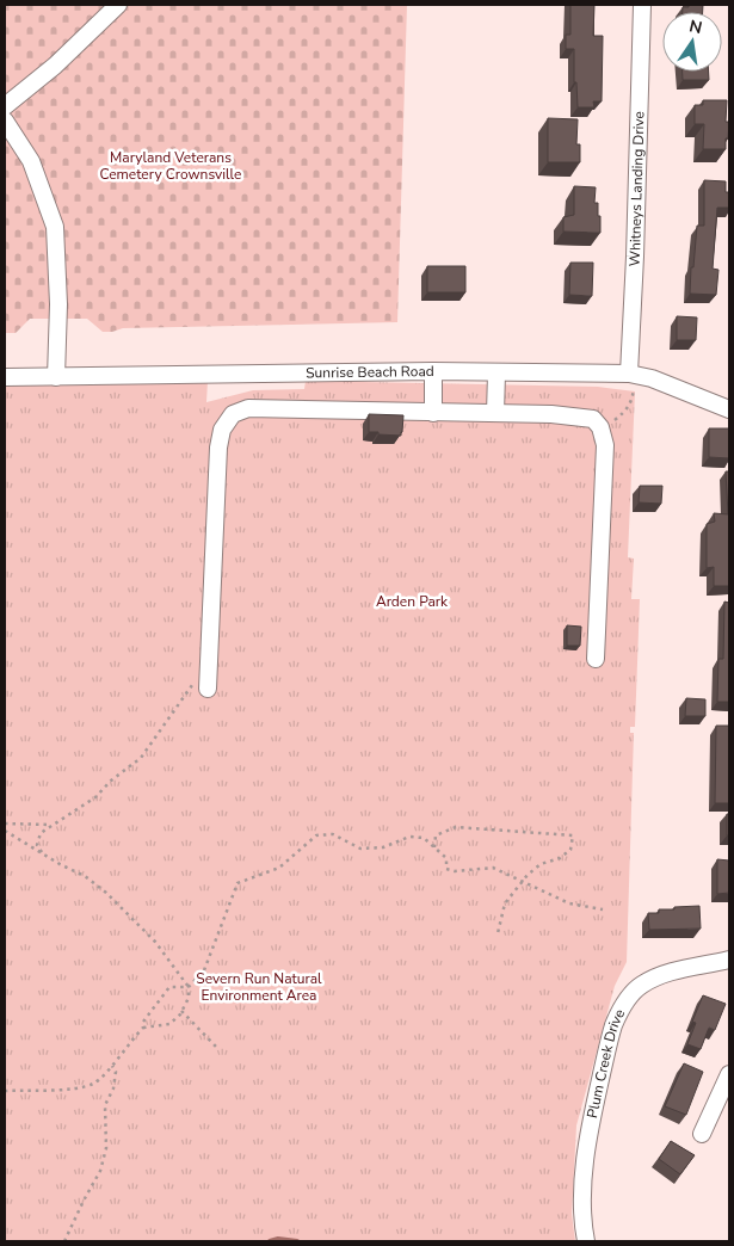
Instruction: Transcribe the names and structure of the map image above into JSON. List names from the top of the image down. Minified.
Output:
{"streets":{"street":["Whitneys Landing Drive","Sunrise Beach Road","Plum Creek Drive"]},"crossings":[["Whitneys Landing Drive","Sunrise Beach Road"]],"parks":["Maryland Veterans Cemetery Crownsville","Arden Park","Severn Run Natural Environment Area"],"north":"top"}
